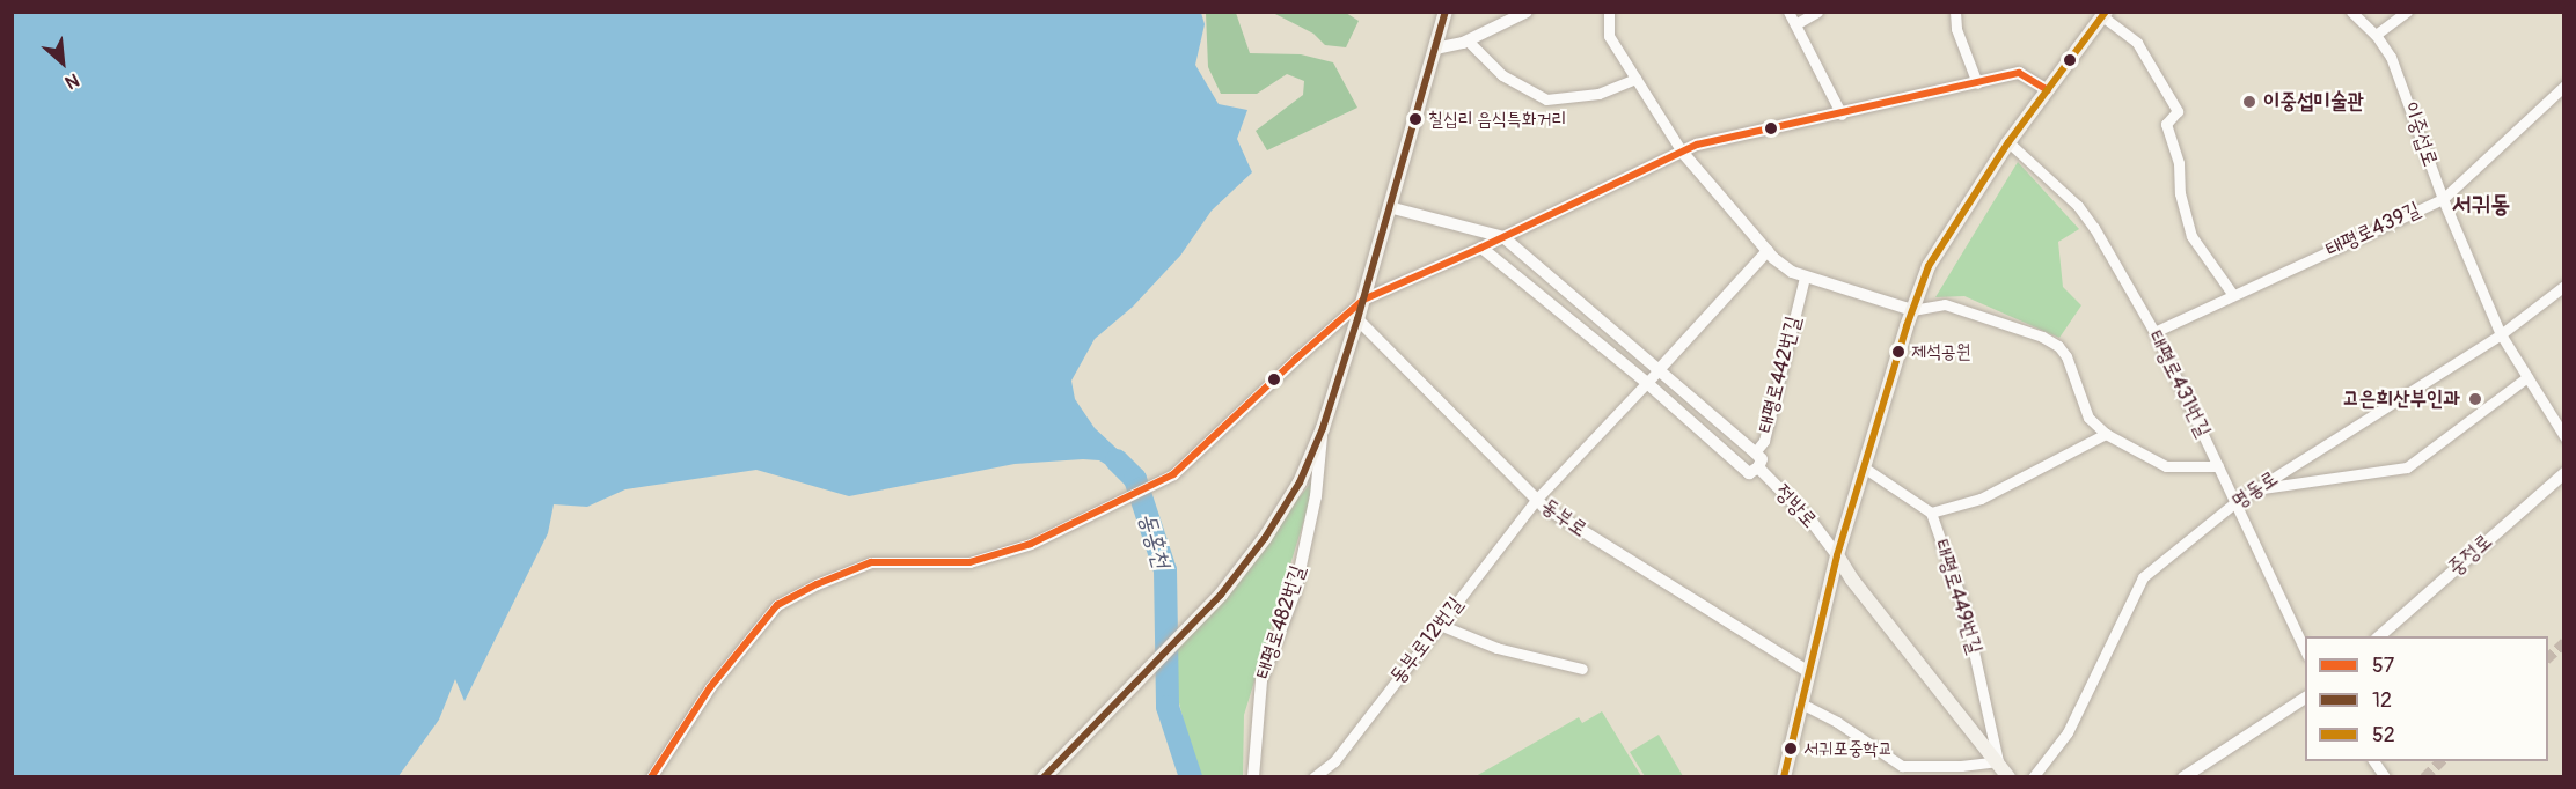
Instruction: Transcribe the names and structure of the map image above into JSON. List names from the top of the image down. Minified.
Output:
{"streets":{"main road":["정방로"],"street":["이중섭로","태평로439길","태평로442번길","태평로431번길","명동로","동부로","중정로","태평로449번길","태평로482번길","동부로12번길"]},"crossings":[["이중섭로","태평로439길"],["이중섭로","명동로"],["태평로439길","태평로431번길"],["태평로442번길","정방로"],["태평로431번길","명동로"],["정방로","태평로449번길"],["동부로","동부로12번길"]],"districts":["서귀동"],"water":["동홍천"],"places":["이중섭미술관","칠십리 음식특화거리","제석공원","고은희산부인과","서귀포중학교"],"lines":["transit line 12","transit line 52","transit line 57"],"legend":["57","12","52"],"north":"bottom right"}
